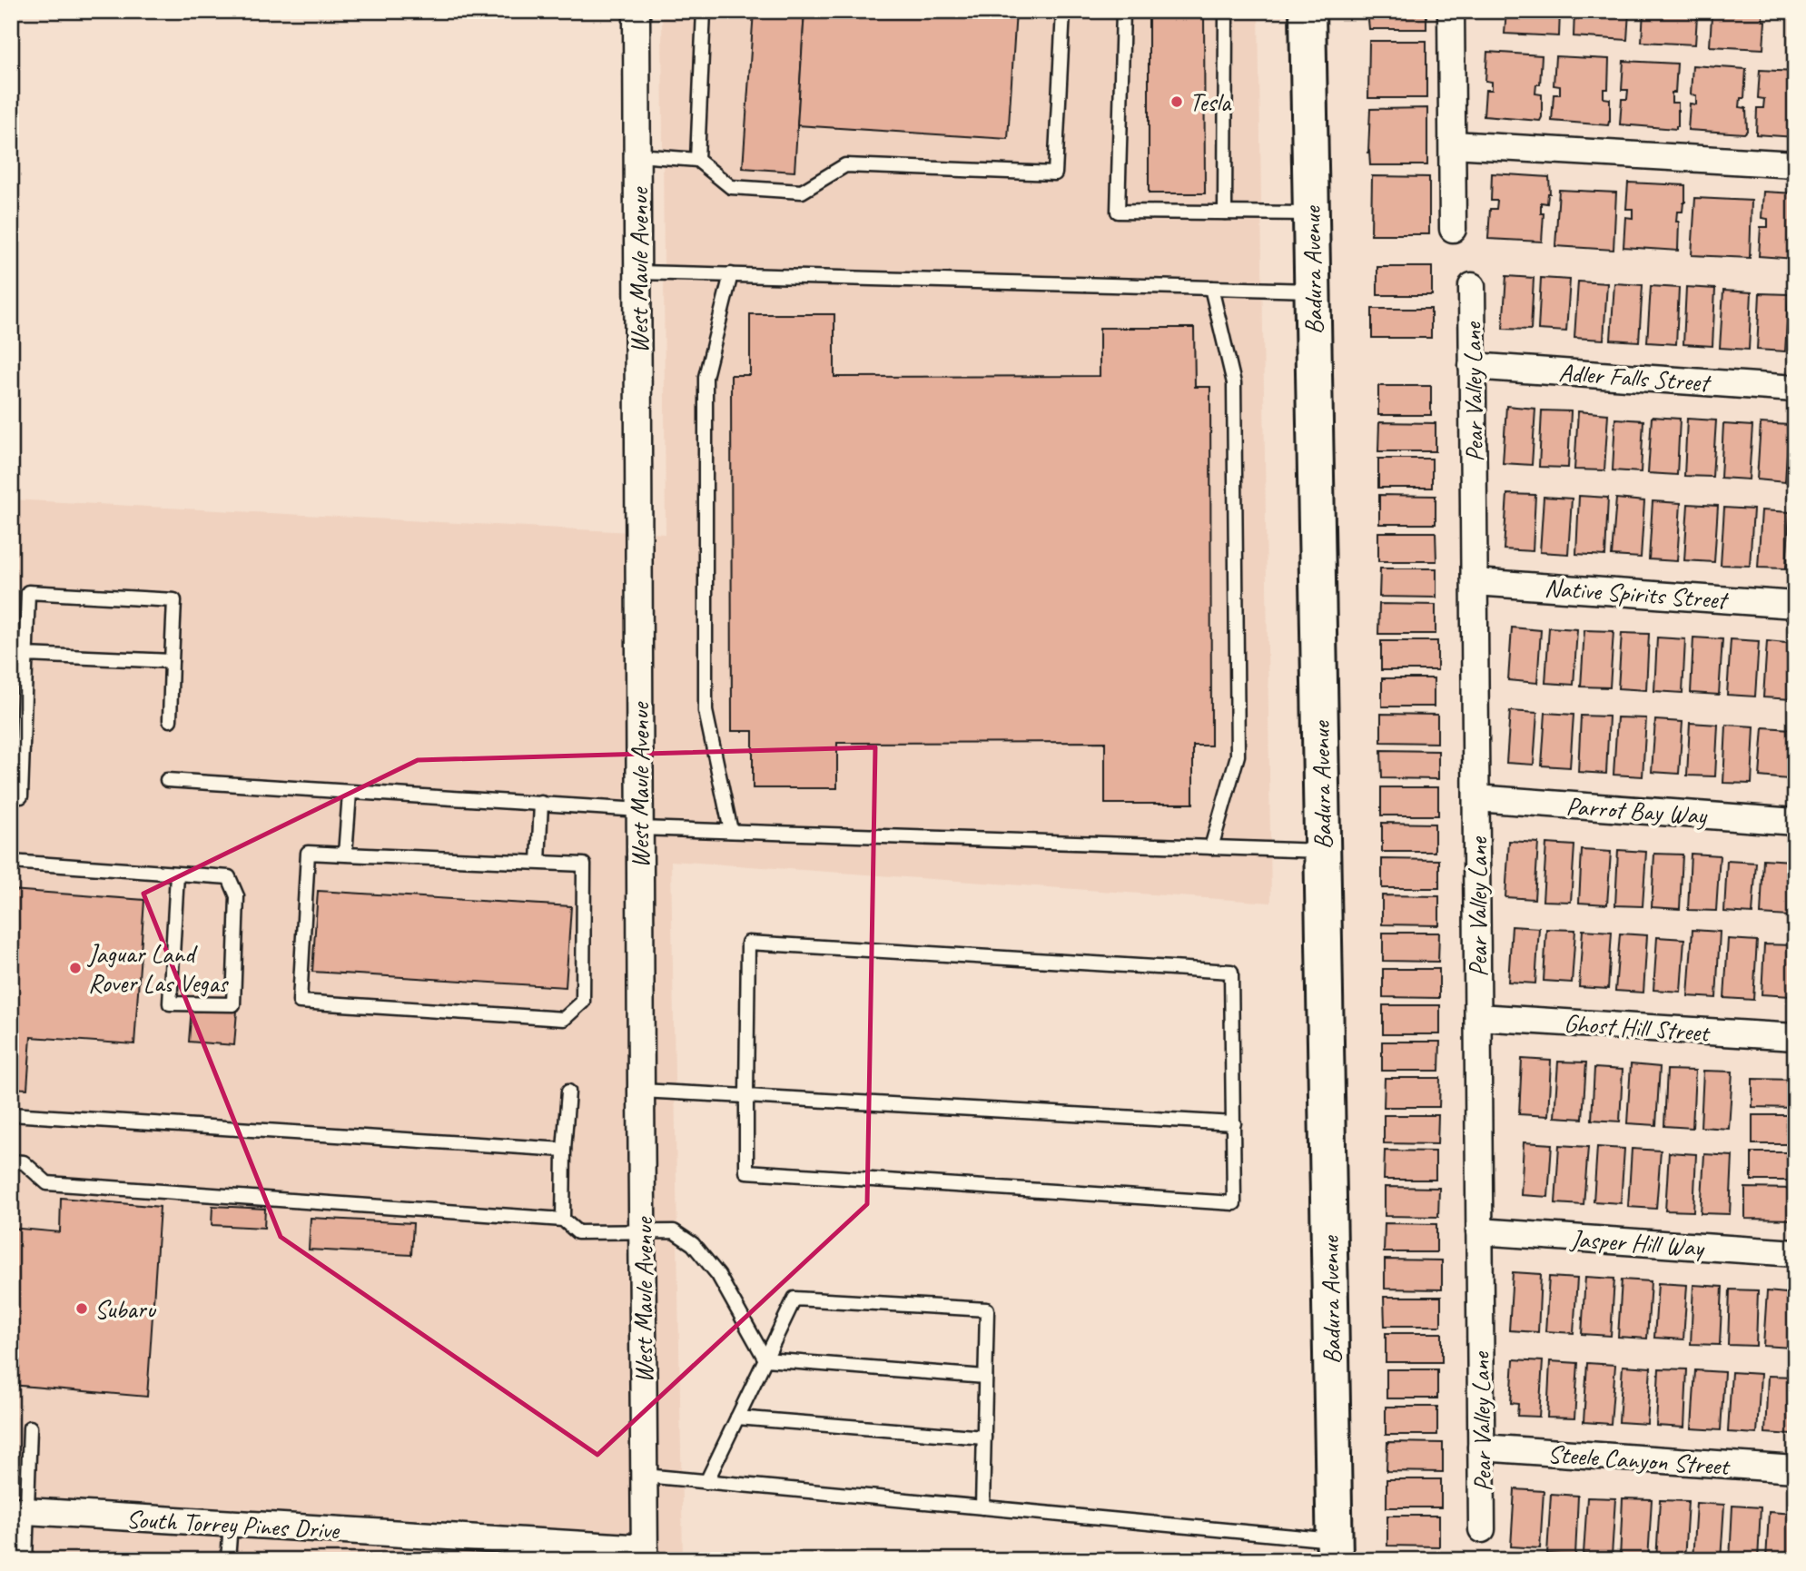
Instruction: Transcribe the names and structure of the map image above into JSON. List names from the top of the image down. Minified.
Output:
{"streets":{"main road":["Badura Avenue"],"street":["West Maule Avenue","Adler Falls Street","Pear Valley Lane","Native Spirits Street","Parrot Bay Way","Ghost Hill Street","Jasper Hill Way","Steele Canyon Street","South Torrey Pines Drive"]},"crossings":[["West Maule Avenue","South Torrey Pines Drive"],["Adler Falls Street","Pear Valley Lane"],["Pear Valley Lane","Native Spirits Street"],["Pear Valley Lane","Parrot Bay Way"],["Pear Valley Lane","Ghost Hill Street"],["Pear Valley Lane","Jasper Hill Way"],["Pear Valley Lane","Steele Canyon Street"]],"places":["Tesla","Jaguar Land Rover Las Vegas","Subaru"]}
